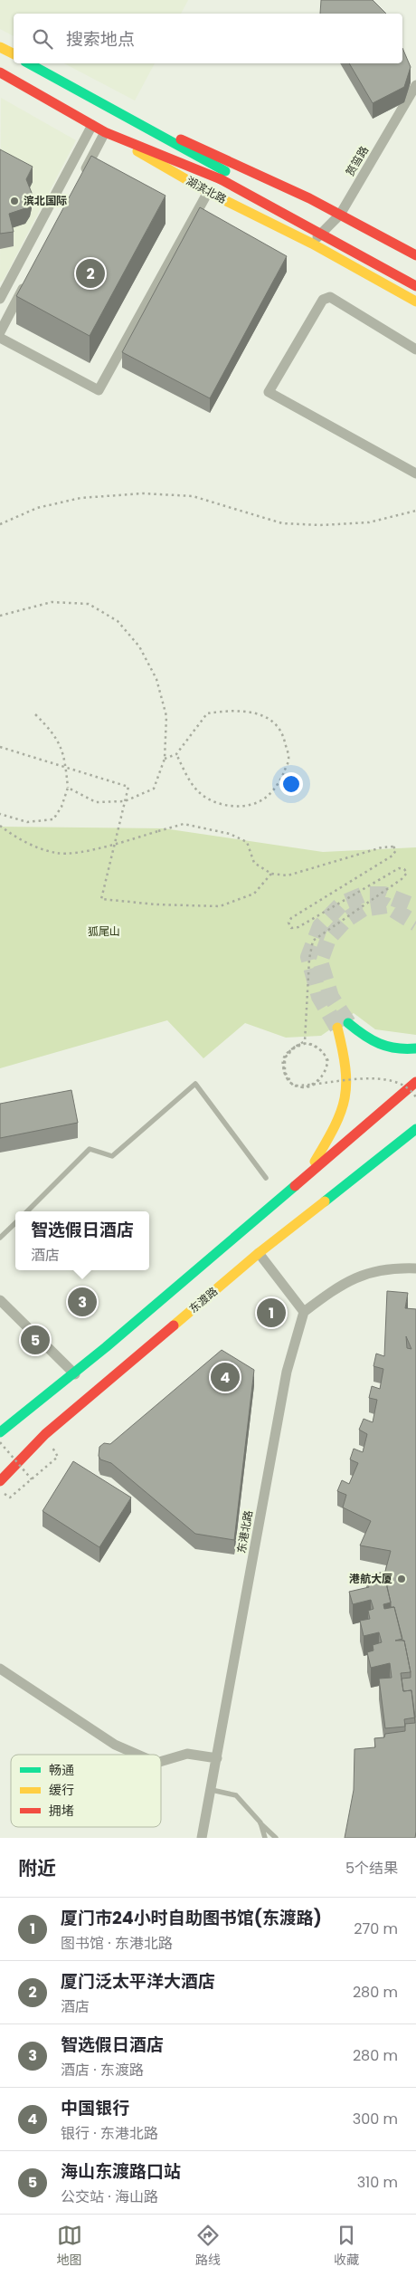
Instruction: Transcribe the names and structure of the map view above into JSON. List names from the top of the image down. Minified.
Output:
{"streets":{"main road":["湖滨北路","东渡路"],"street":["筼筜路","东港北路"]},"crossings":[["筼筜路","湖滨北路"]],"parks":["狐尾山"],"places":["滨北国际","港航大厦"],"legend":["畅通","缓行","拥堵"],"page":{"search":"搜索地点","pins":["2","3","1","5","4"],"popup":["智选假日酒店","酒店"],"heading":["附近","5个结果"],"list":[{"mark":"1","name":"厦门市24小时自助图书馆(东渡路)","note":"图书馆 · 东港北路","value":"270 m"},{"mark":"2","name":"厦门泛太平洋大酒店","note":"酒店","value":"280 m"},{"mark":"3","name":"智选假日酒店","note":"酒店 · 东渡路","value":"280 m"},{"mark":"4","name":"中国银行","note":"银行 · 东港北路","value":"300 m"},{"mark":"5","name":"海山东渡路口站","note":"公交站 · 海山路","value":"310 m"}],"nav":["地图","路线","收藏"]}}
